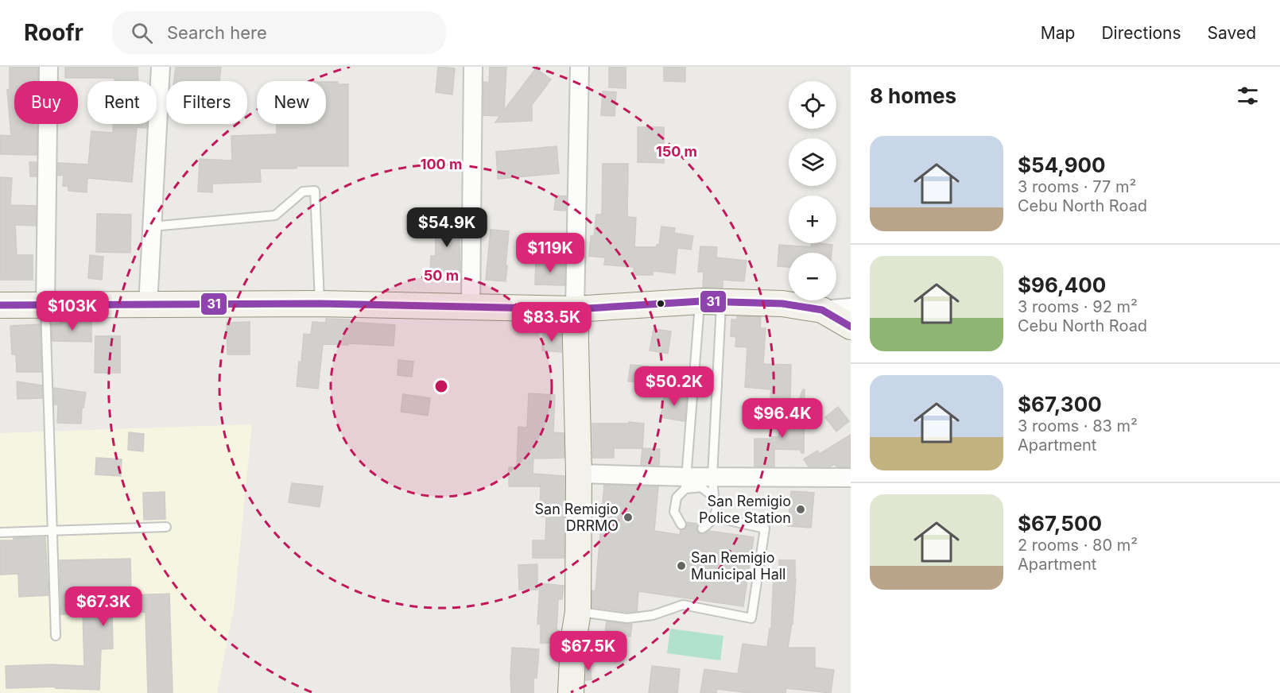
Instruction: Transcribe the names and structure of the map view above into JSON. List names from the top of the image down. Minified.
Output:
{"places":["San Remigio Police Station","San Remigio DRRMO","San Remigio Municipal Hall"],"lines":["transit line 31"],"page":{"header":"Roofr","search":"Search here","nav":["Map","Directions","Saved"],"heading":"8 homes","map_buttons":["+","−"],"chip":["Buy","Rent","Filters","New"],"list":[{"name":"$54,900","note":"3 rooms · 77 m² · Cebu North Road"},{"name":"$96,400","note":"3 rooms · 92 m² · Cebu North Road"},{"name":"$67,300","note":"3 rooms · 83 m² · Apartment"},{"name":"$67,500","note":"2 rooms · 80 m² · Apartment"}],"price":["$54.9K","$119K","$103K","$83.5K","$50.2K","$96.4K","$67.3K","$67.5K"]},"rings":["150 m","100 m","50 m"]}
